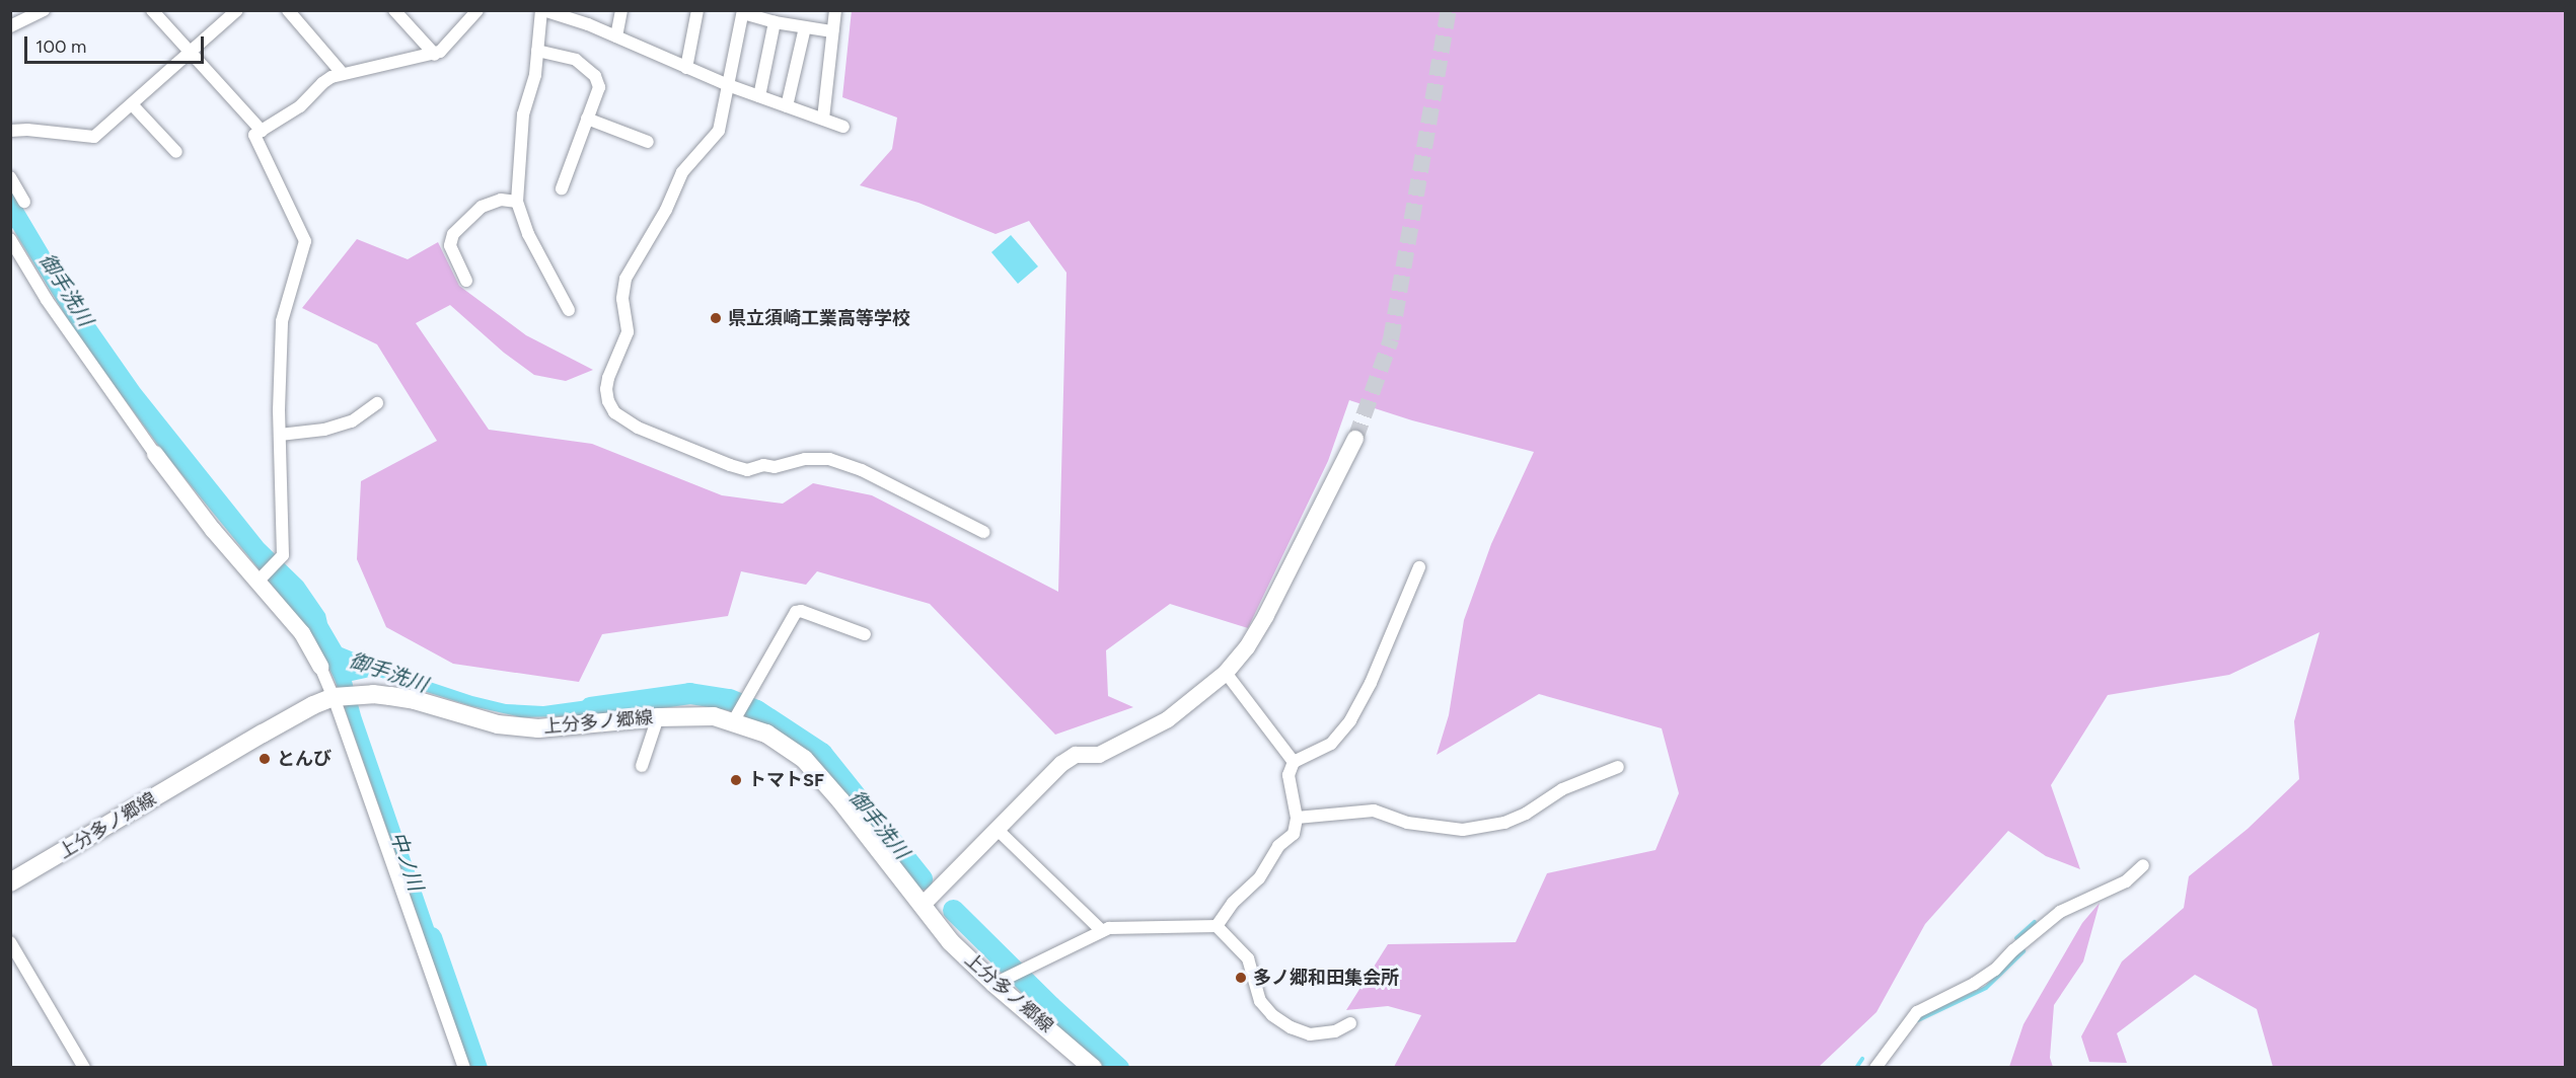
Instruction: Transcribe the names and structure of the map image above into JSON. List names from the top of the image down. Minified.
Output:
{"streets":{"main road":["上分多ノ郷線"]},"water":["御手洗川","中ノ川"],"places":["県立須崎工業高等学校","とんび","トマトSF","多ノ郷和田集会所"],"scale_bar":"100 m"}
